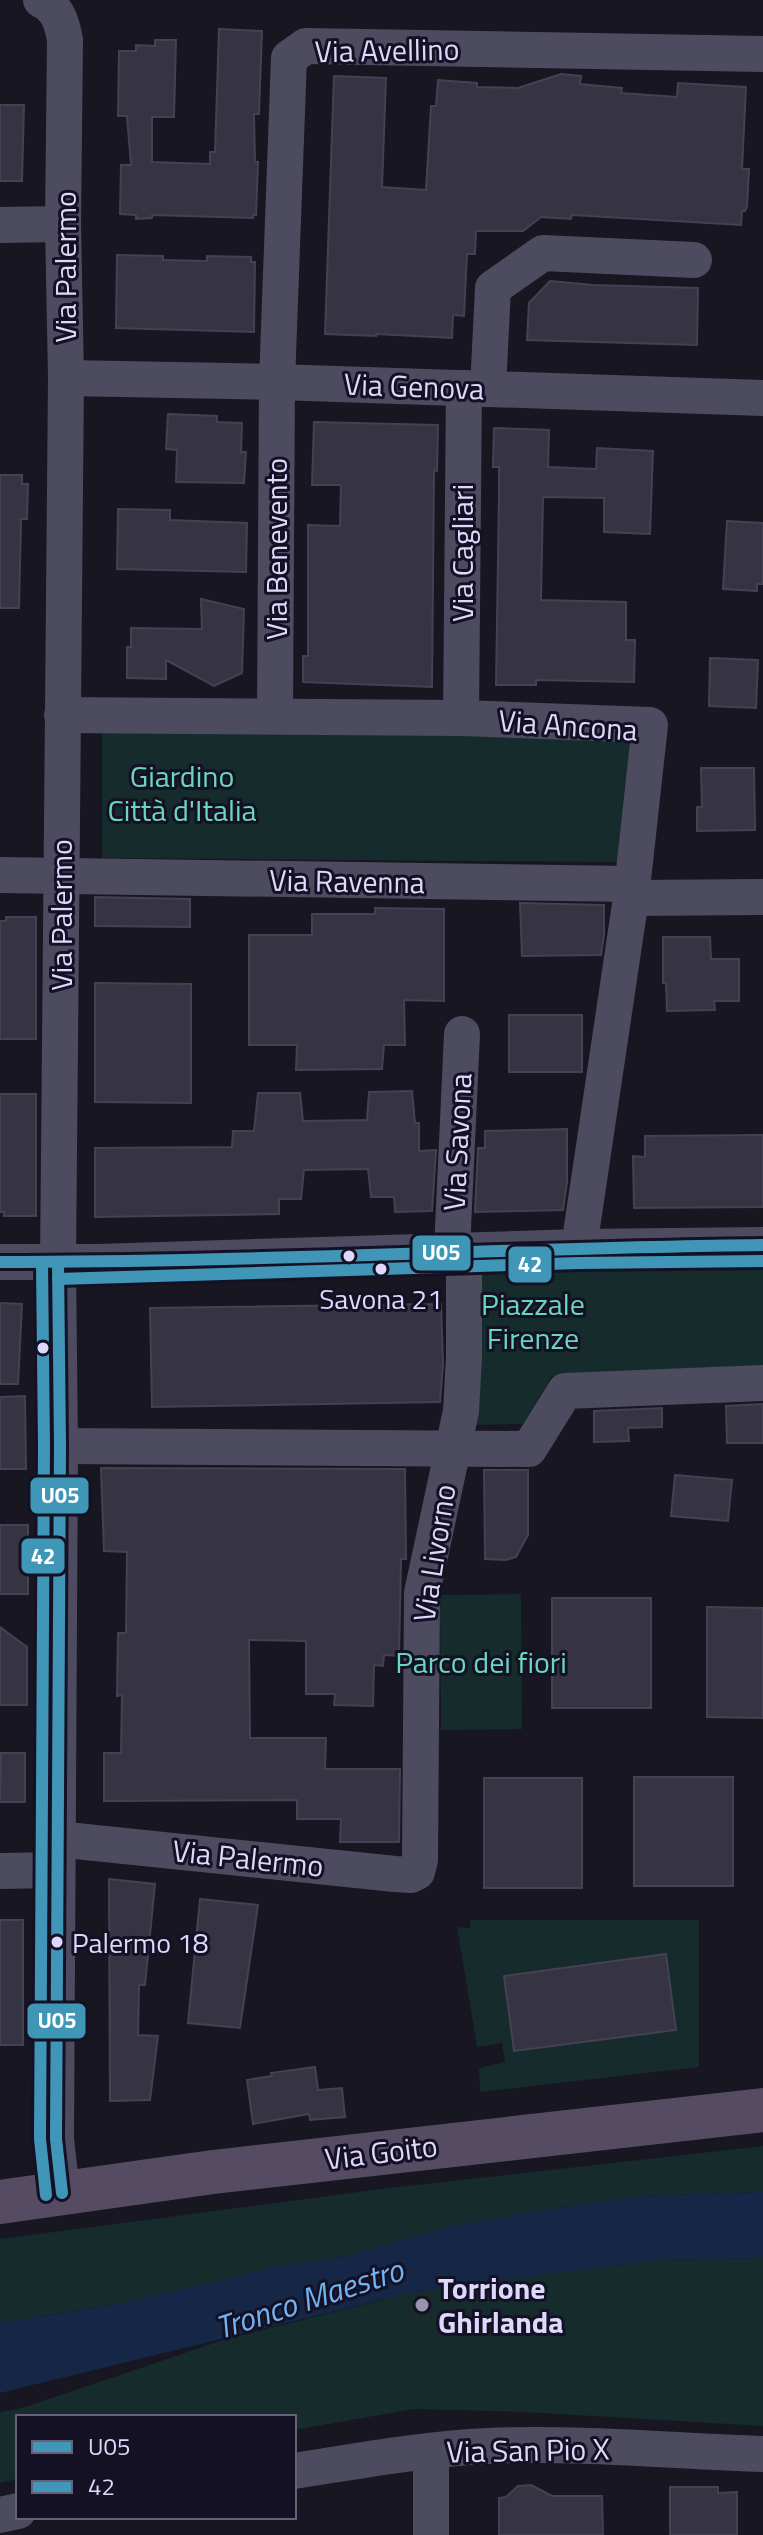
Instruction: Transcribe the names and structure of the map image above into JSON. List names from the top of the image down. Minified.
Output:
{"streets":{"main road":["Via Goito"],"street":["Via Avellino","Via Palermo","Via Genova","Via Benevento","Via Cagliari","Via Ancona","Via Ravenna","Via Savona","Via Livorno","Via San Pio X"]},"crossings":[["Via Avellino","Via Genova"],["Via Avellino","Via Benevento"],["Via Palermo","Via Genova"],["Via Palermo","Via Ancona"],["Via Palermo","Via Ravenna"],["Via Palermo","Via Savona"],["Via Palermo","Via Livorno"],["Via Palermo","Via Goito"],["Via Genova","Via Benevento"],["Via Genova","Via Cagliari"],["Via Benevento","Via Ancona"],["Via Cagliari","Via Ancona"],["Via Ancona","Via Ravenna"],["Via Ancona","Via Savona"],["Via Savona","Via Livorno"]],"water":["Tronco Maestro"],"parks":["Giardino Città d'Italia","Piazzale Firenze","Parco dei fiori"],"places":["Savona 21","Palermo 18","Torrione Ghirlanda"],"lines":["transit line U05","transit line 42"],"legend":["U05","42"]}
